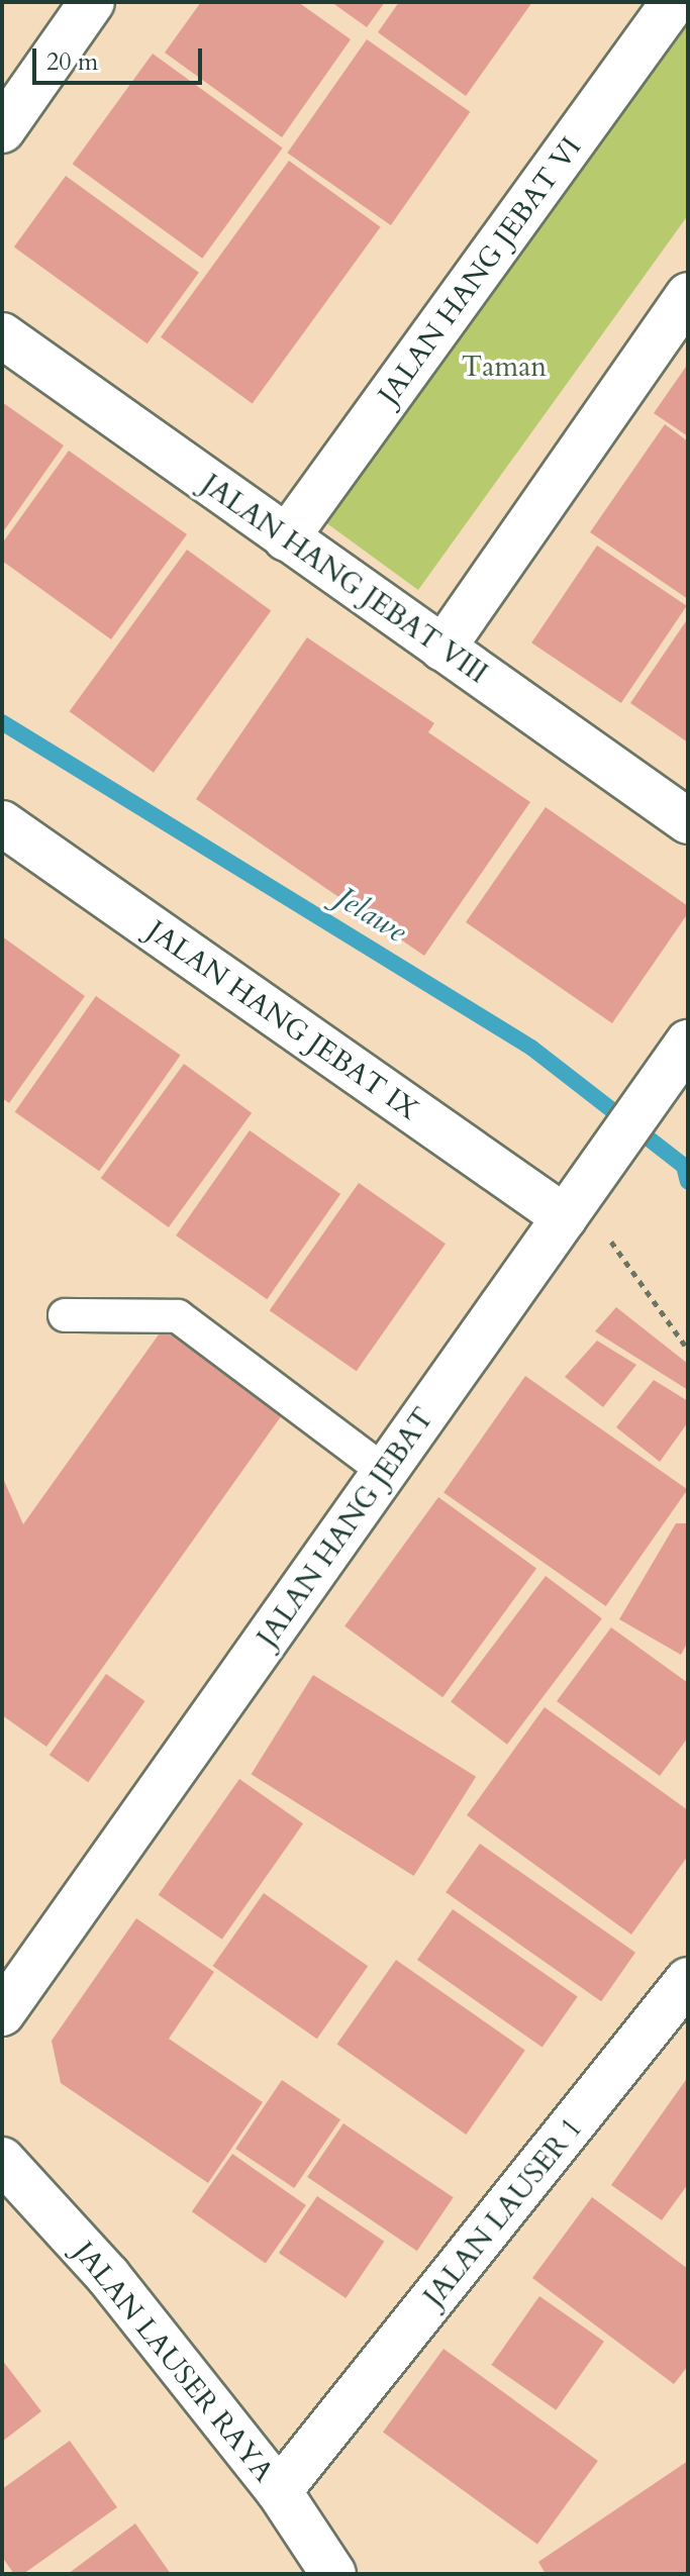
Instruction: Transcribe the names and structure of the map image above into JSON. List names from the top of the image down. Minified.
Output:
{"streets":{"street":["JALAN HANG JEBAT VI","JALAN HANG JEBAT VIII","JALAN HANG JEBAT IX","JALAN HANG JEBAT","JALAN LAUSER 1","JALAN LAUSER RAYA"]},"crossings":[["JALAN HANG JEBAT VI","JALAN HANG JEBAT VIII"],["JALAN HANG JEBAT IX","JALAN HANG JEBAT"],["JALAN LAUSER 1","JALAN LAUSER RAYA"]],"water":["Jelawe"],"parks":["Taman"],"scale_bar":"20 m"}
